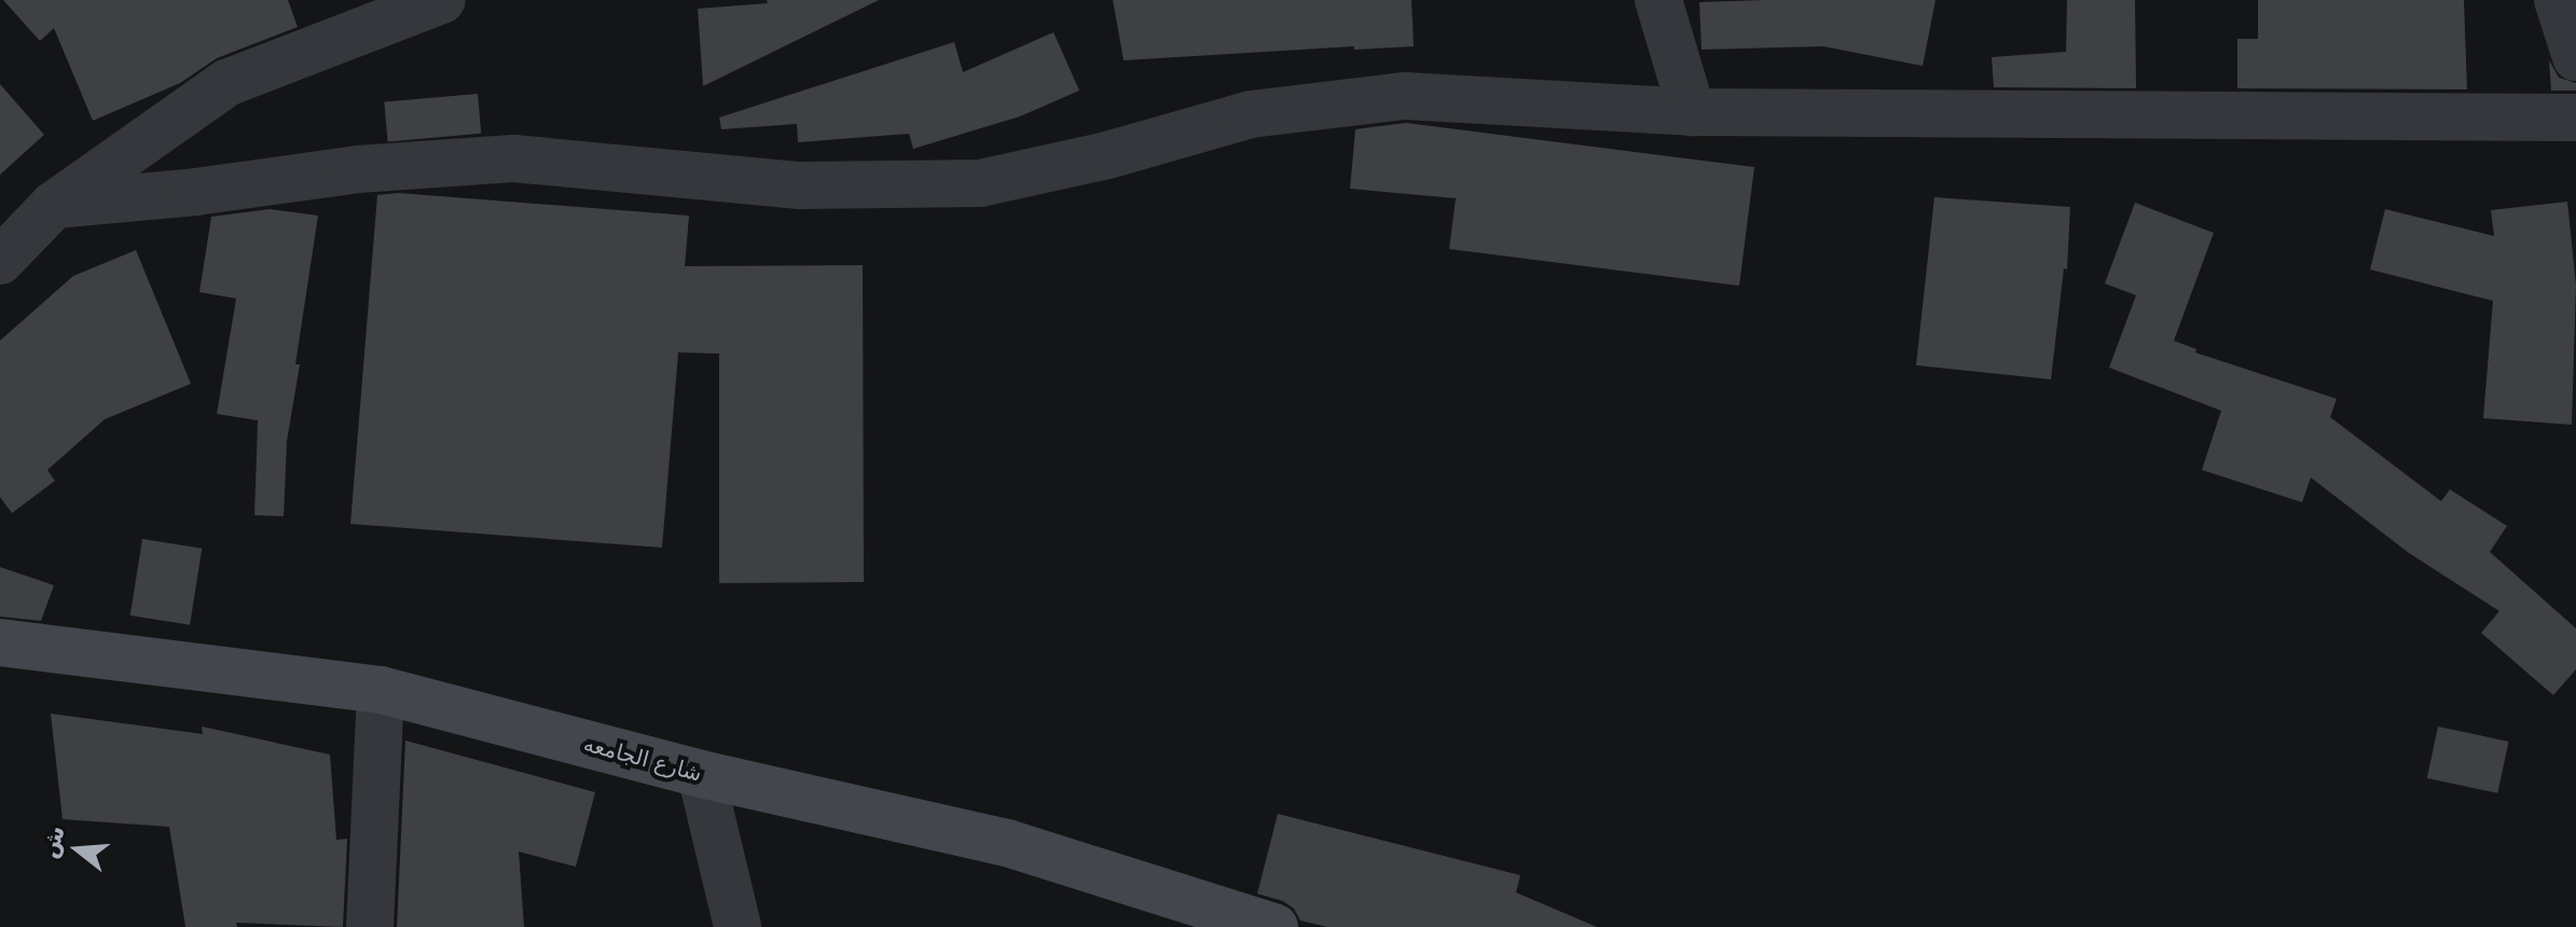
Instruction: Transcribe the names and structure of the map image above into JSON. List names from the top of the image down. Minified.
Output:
{"streets":{"street":["شارع الجامعه"]},"north":"left"}
